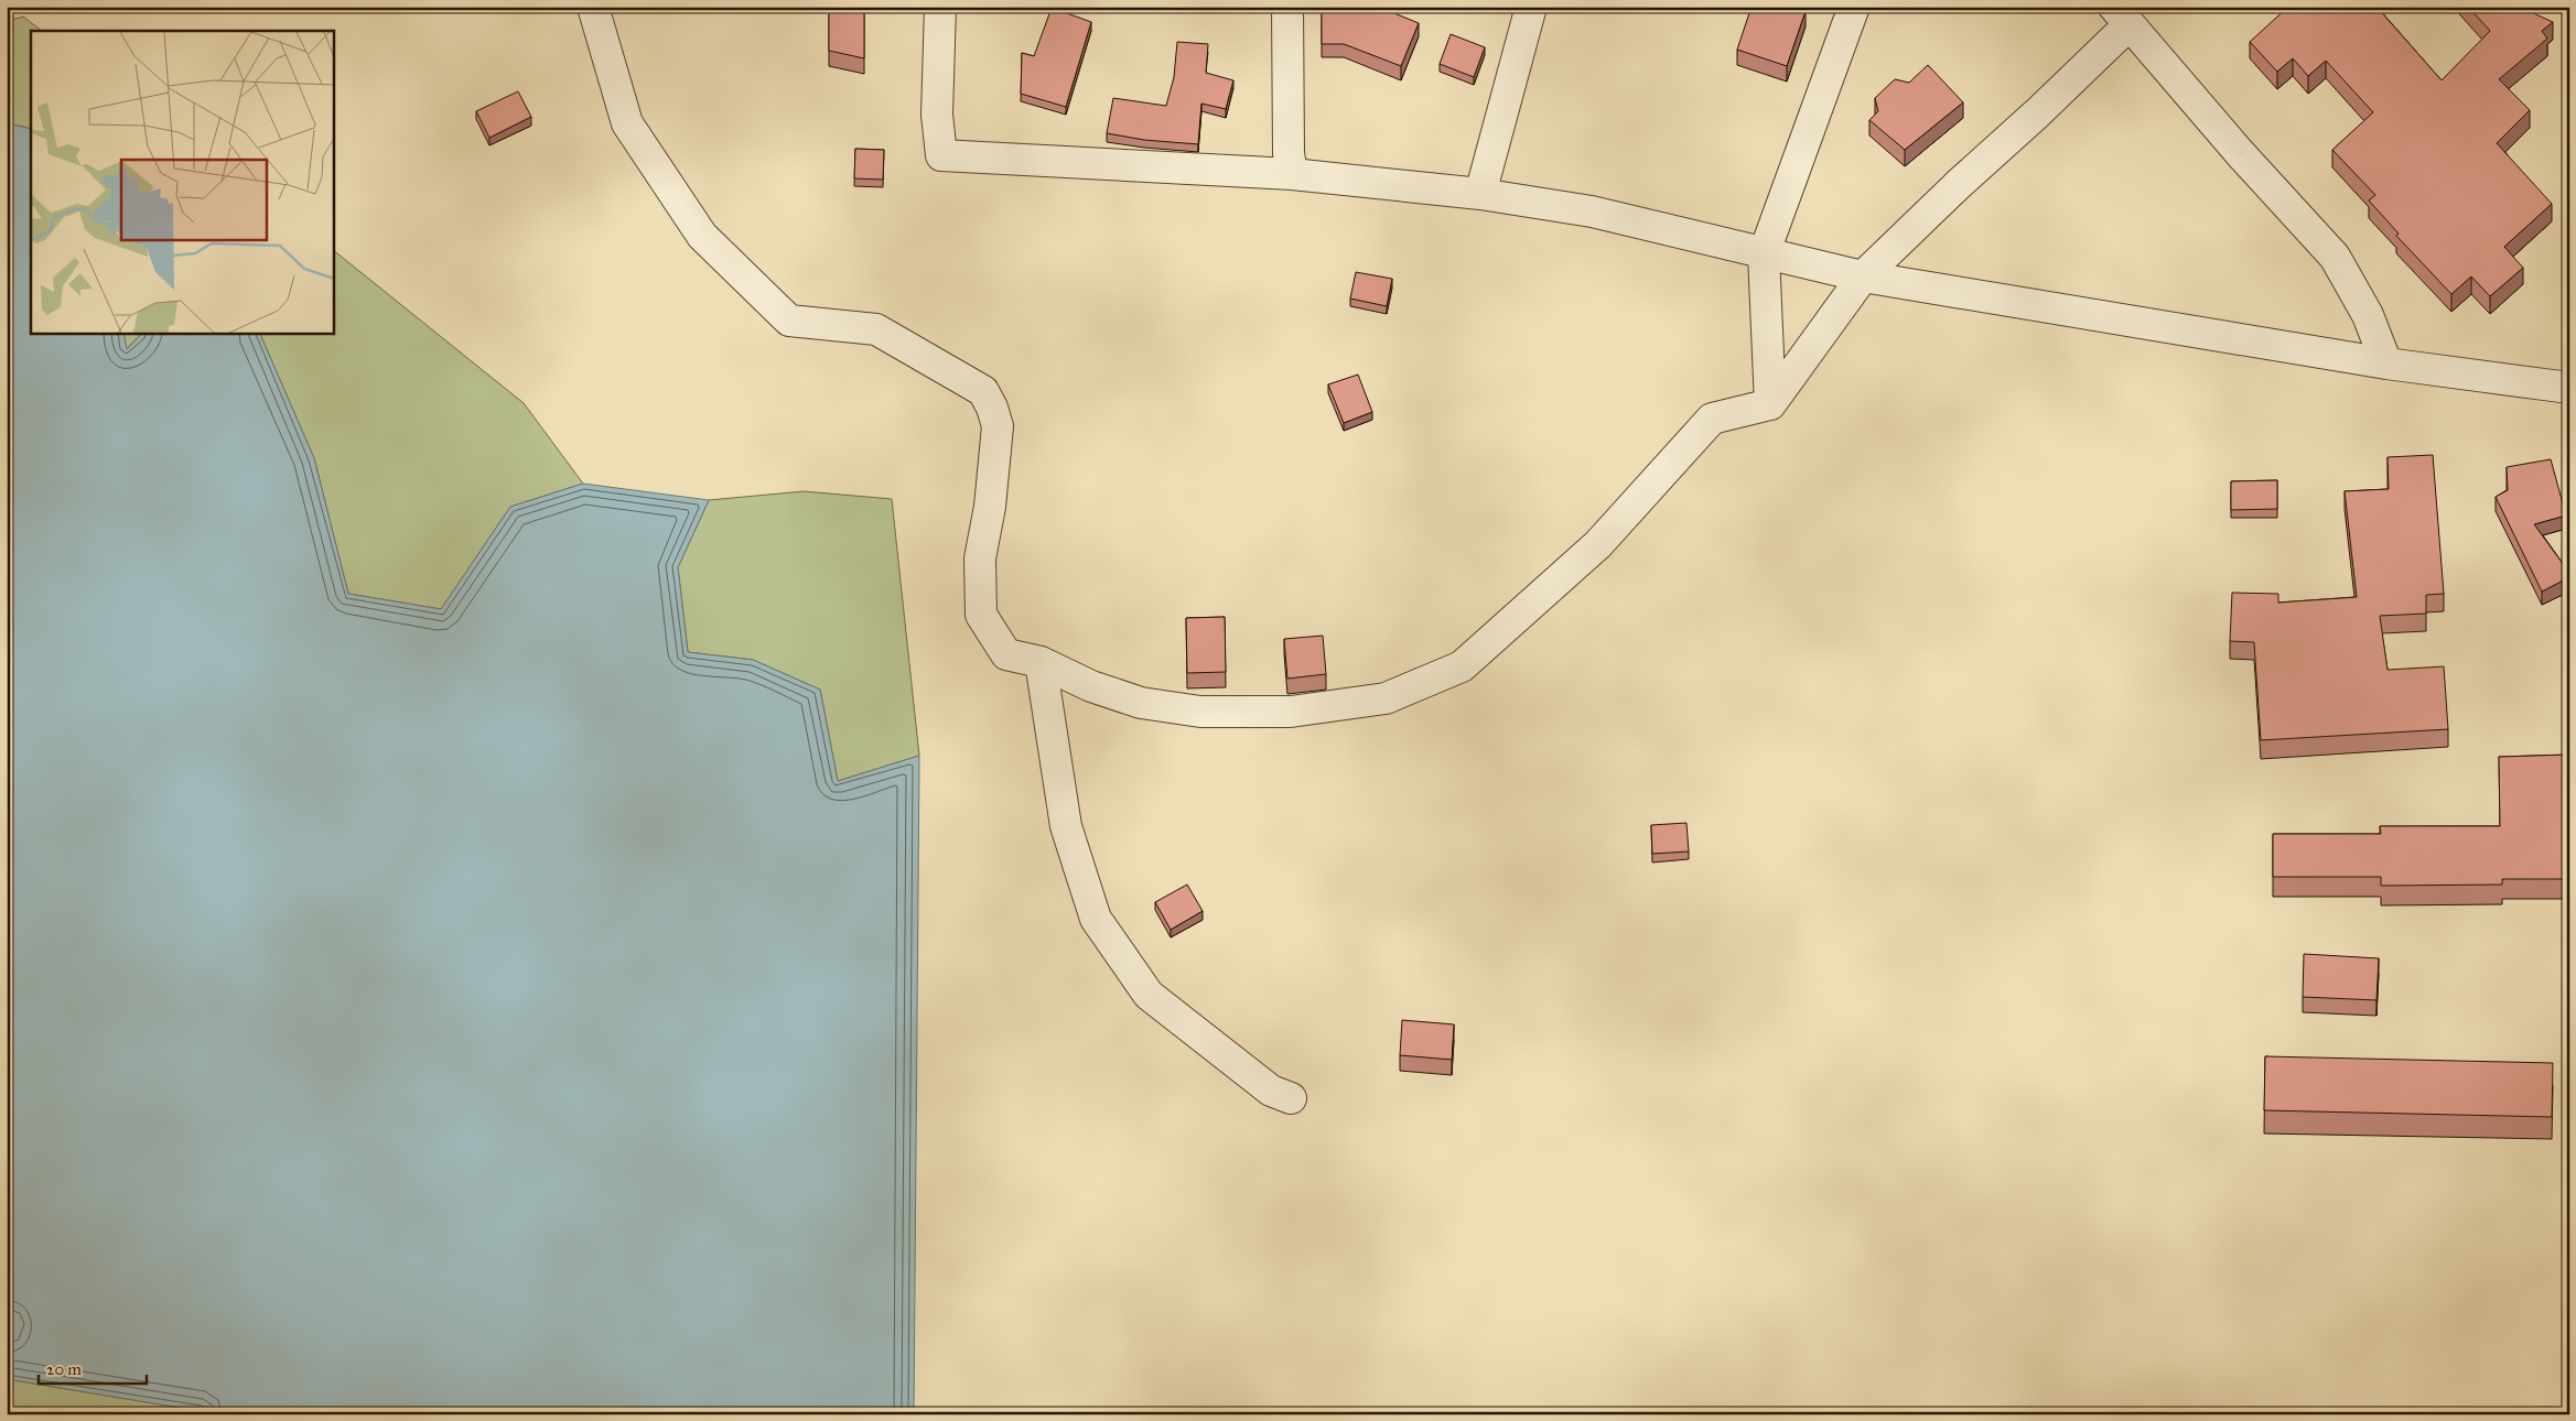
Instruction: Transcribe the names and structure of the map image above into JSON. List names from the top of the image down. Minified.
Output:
{"scale_bar":"20 m"}
